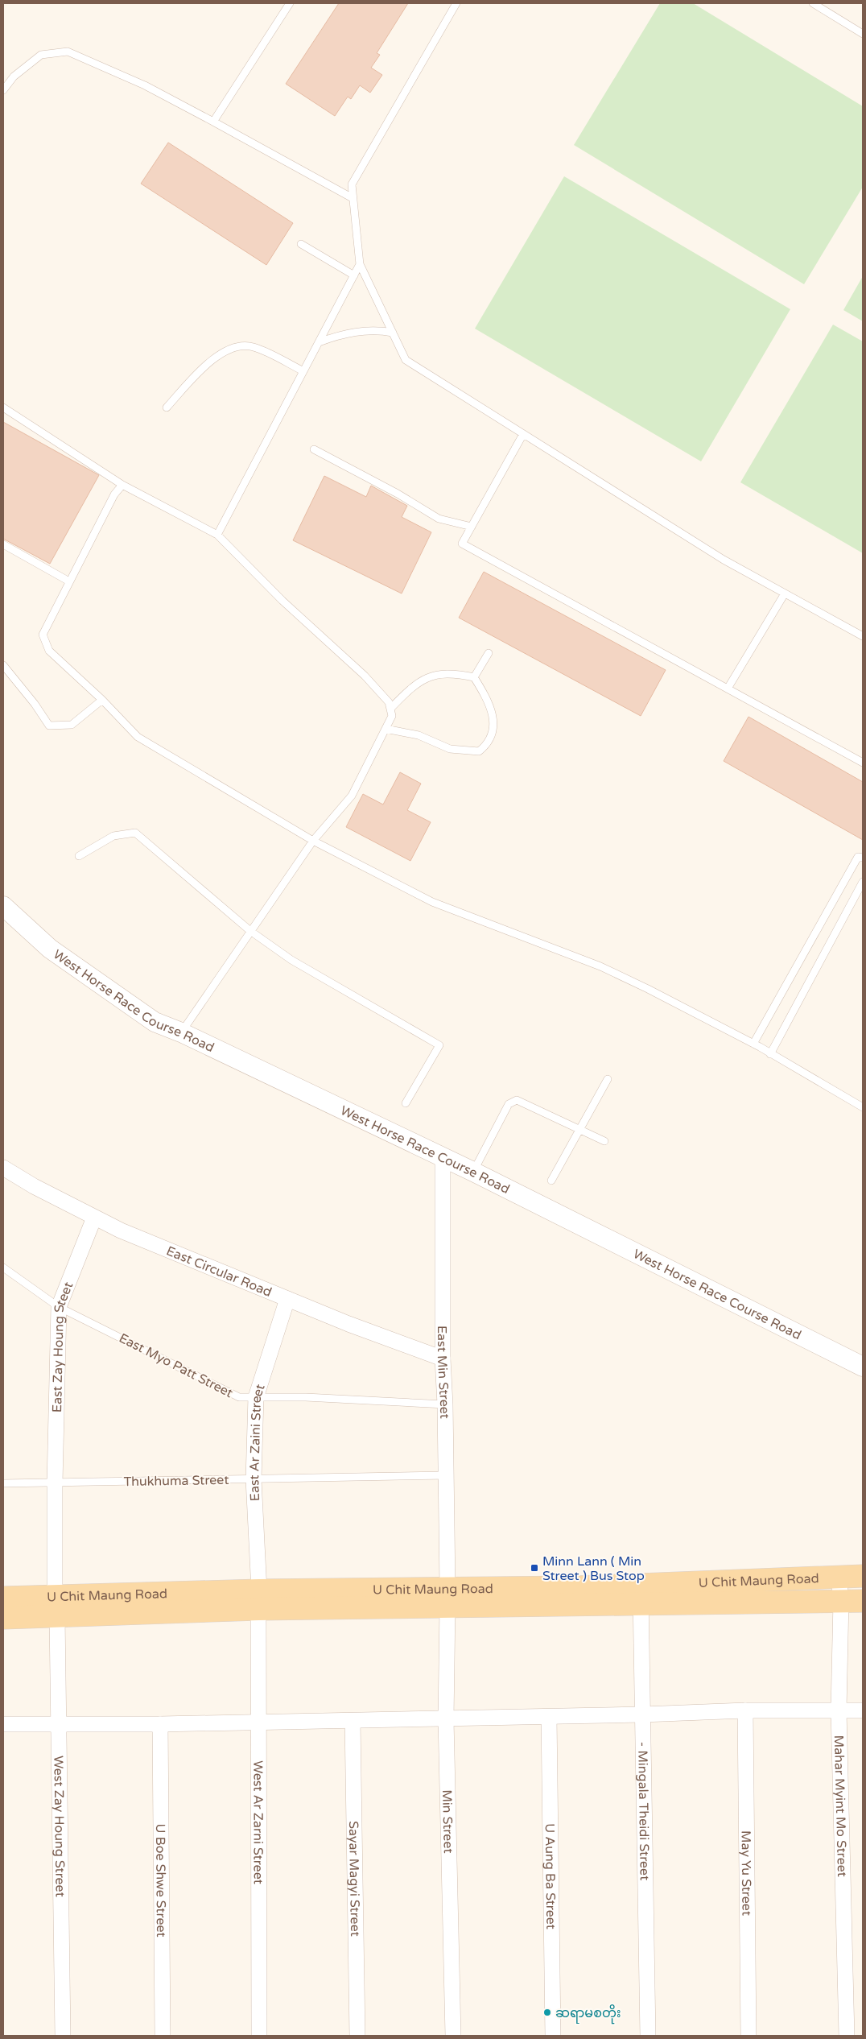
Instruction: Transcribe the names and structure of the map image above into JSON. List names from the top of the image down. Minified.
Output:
{"streets":{"main road":["U Chit Maung Road"],"street":["West Horse Race Course Road","East Circular Road","East Zay Houng Steet","East Min Street","East Ar Zaini Street","Mahar Myint Mo Street","- Mingala Theidi Street","Min Street","West Ar Zarni Street","West Zay Houng Street","May Yu Street","U Aung Ba Street","Sayar Magyi Street","U Boe Shwe Street"],"lane":["East Myo Patt Street","Thukhuma Street"]},"crossings":[["West Horse Race Course Road","East Min Street"],["East Circular Road","East Zay Houng Steet"],["East Circular Road","East Min Street"],["East Circular Road","East Ar Zaini Street"],["East Zay Houng Steet","East Myo Patt Street"],["East Zay Houng Steet","Thukhuma Street"],["East Zay Houng Steet","U Chit Maung Road"],["East Myo Patt Street","East Min Street"],["East Myo Patt Street","East Ar Zaini Street"],["East Min Street","Thukhuma Street"],["East Min Street","U Chit Maung Road"],["East Min Street","Min Street"],["East Ar Zaini Street","Thukhuma Street"],["East Ar Zaini Street","U Chit Maung Road"],["East Ar Zaini Street","West Ar Zarni Street"],["U Chit Maung Road","Mahar Myint Mo Street"],["U Chit Maung Road","- Mingala Theidi Street"],["U Chit Maung Road","Min Street"],["U Chit Maung Road","West Ar Zarni Street"],["U Chit Maung Road","West Zay Houng Street"]],"places":{"transit":["Minn Lann ( Min Street ) Bus Stop"],"other":["ဆရာမစတိုး"]}}
